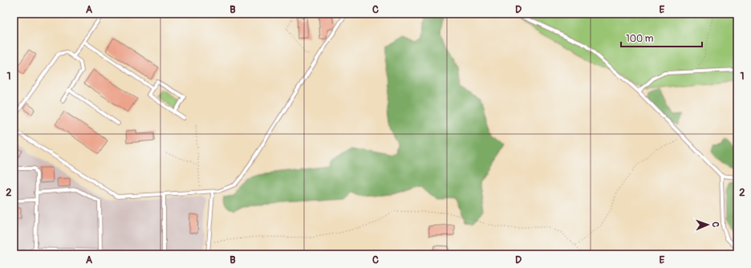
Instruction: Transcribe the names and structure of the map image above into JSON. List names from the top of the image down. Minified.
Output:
{"scale_bar":"100 m","north":"right","grid":{"columns":["A","B","C","D","E"],"rows":["1","2"]}}
